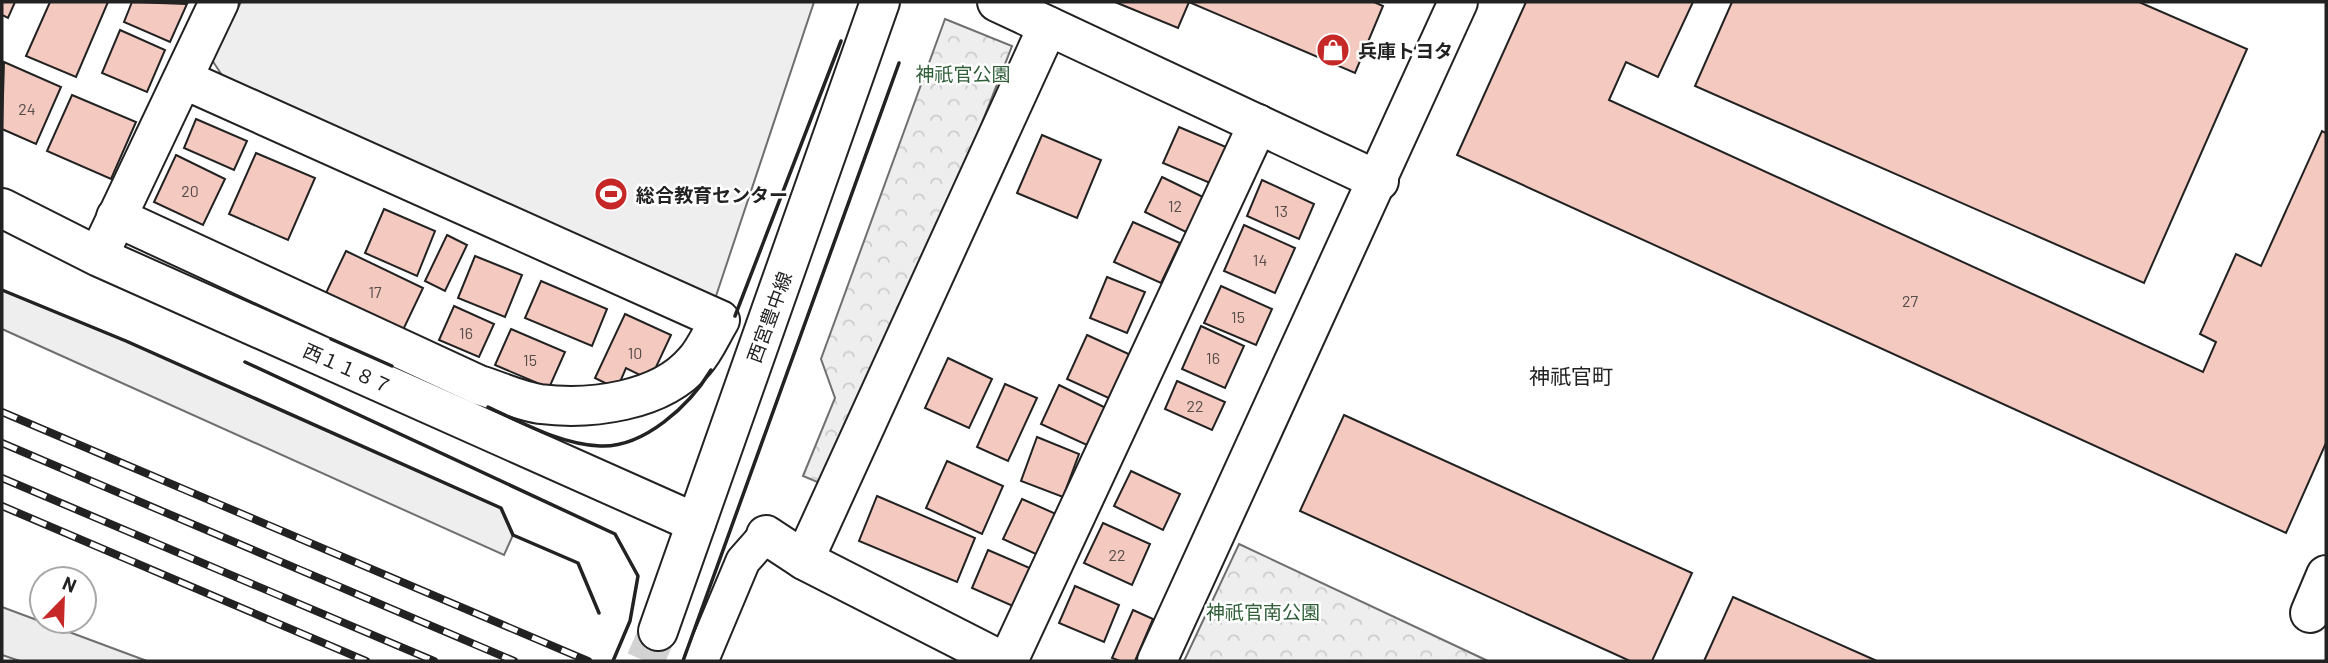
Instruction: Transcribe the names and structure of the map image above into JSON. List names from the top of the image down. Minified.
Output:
{"streets":{"street":["西宮豊中線","西１１８７"]},"crossings":[["西宮豊中線","西１１８７"]],"districts":["神祇官町"],"parks":["神祇官公園","神祇官南公園"],"places":{"shop":["兵庫トヨタ"],"sports":["総合教育センター"]},"house_numbers":["24","20","12","13","14","17","27","15","16","10","16","15","22","22"],"north":"top right"}
